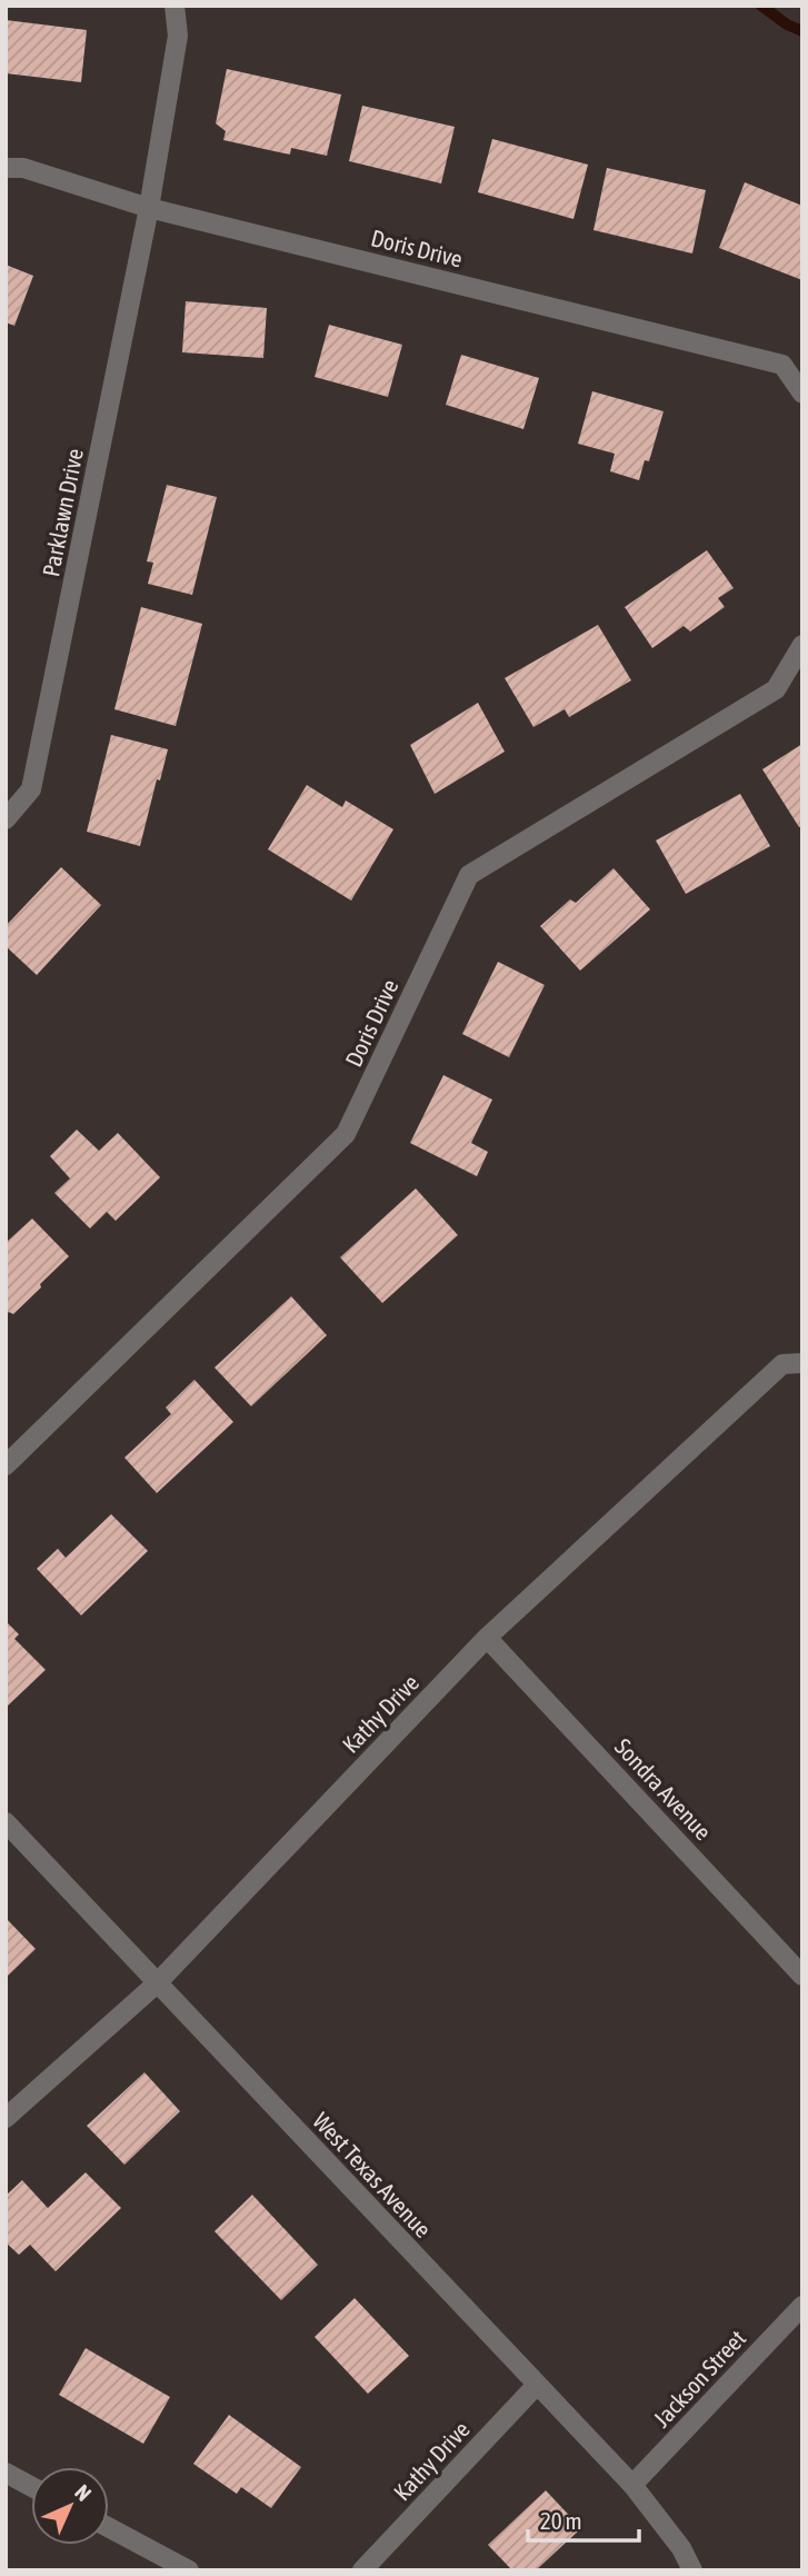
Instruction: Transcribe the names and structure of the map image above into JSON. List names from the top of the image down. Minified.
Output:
{"streets":{"street":["Doris Drive","Parklawn Drive","Kathy Drive","Sondra Avenue","West Texas Avenue","Jackson Street"]},"crossings":[["Doris Drive","Parklawn Drive"],["Kathy Drive","Sondra Avenue"],["Kathy Drive","West Texas Avenue"],["West Texas Avenue","Jackson Street"]],"scale_bar":"20 m","north":"top right"}
